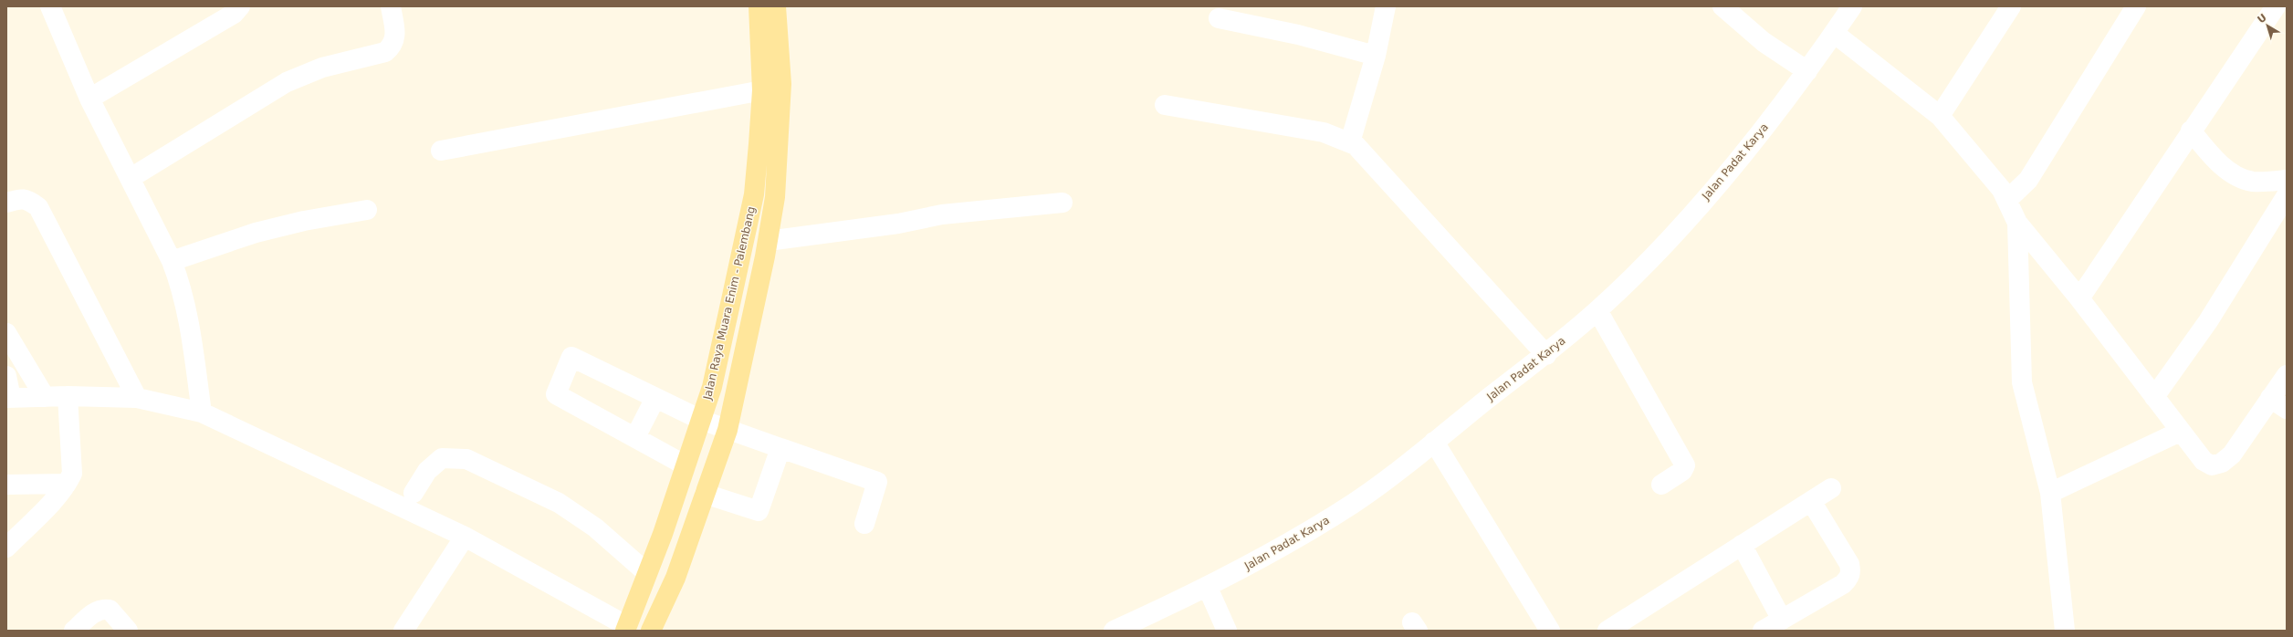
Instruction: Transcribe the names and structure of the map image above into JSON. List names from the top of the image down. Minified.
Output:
{"streets":{"main road":["Jalan Raya Muara Enim - Palembang"],"street":["Jalan Padat Karya"]},"north":"top left"}
